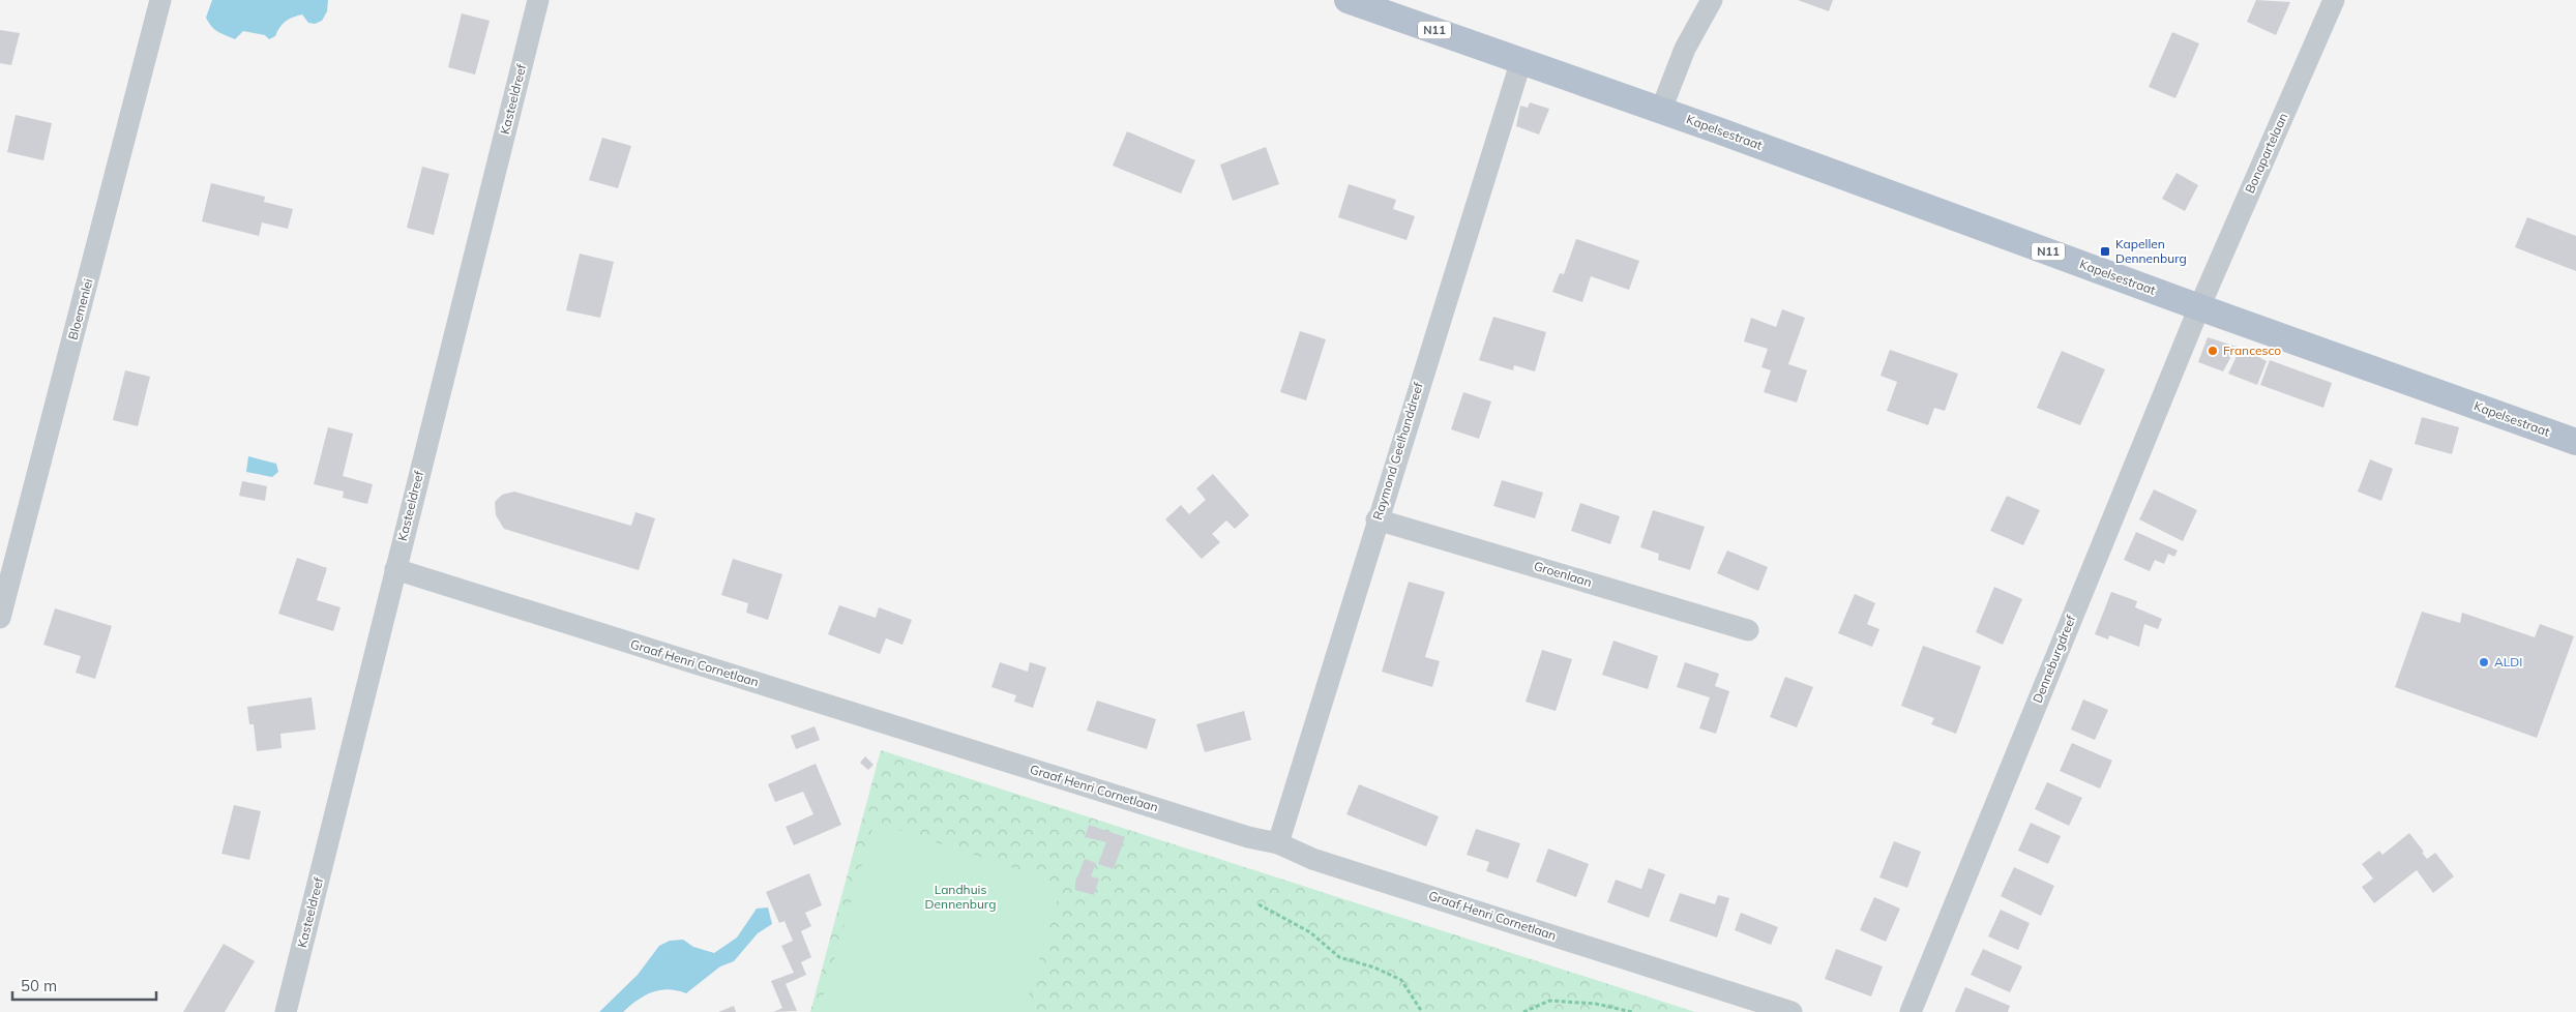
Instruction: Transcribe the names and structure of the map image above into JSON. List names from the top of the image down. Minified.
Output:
{"streets":{"main road":["N11","Kapelsestraat"],"street":["Kasteeldreef","Bonapartelaan","Bloemenlei","Raymond Geelhanddreef","Groenlaan","Denneburgdreef","Graaf Henri Cornetlaan"]},"crossings":[["Kasteeldreef","Graaf Henri Cornetlaan"],["Kapelsestraat","Bonapartelaan"],["Kapelsestraat","Raymond Geelhanddreef"],["Kapelsestraat","Denneburgdreef"],["Bonapartelaan","Denneburgdreef"],["Raymond Geelhanddreef","Groenlaan"],["Raymond Geelhanddreef","Graaf Henri Cornetlaan"]],"parks":["Landhuis Dennenburg"],"places":{"transit":["Kapellen Dennenburg"],"other":["Francesco","ALDI"]},"scale_bar":"50 m"}
